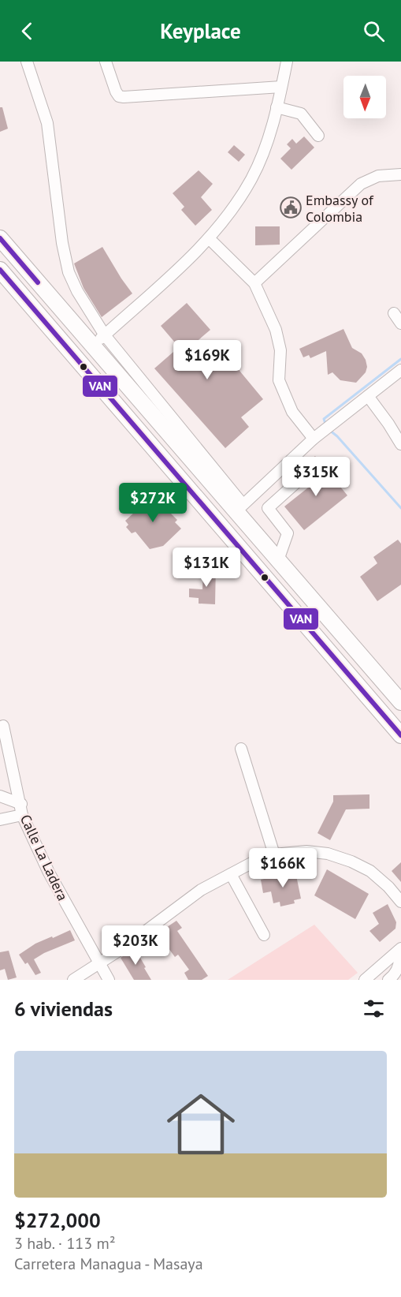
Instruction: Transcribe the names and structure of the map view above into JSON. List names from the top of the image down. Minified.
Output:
{"streets":{"street":["Calle La Ladera"]},"places":{"public building":["Embassy of Colombia"]},"lines":["transit line VAN"],"north":"bottom","page":{"header":"Keyplace","price":["$169K","$315K","$272K","$131K","$166K","$203K"],"heading":"6 viviendas","list":[{"name":"$272,000","note":"3 hab. · 113 m² · Carretera Managua - Masaya"}]}}
